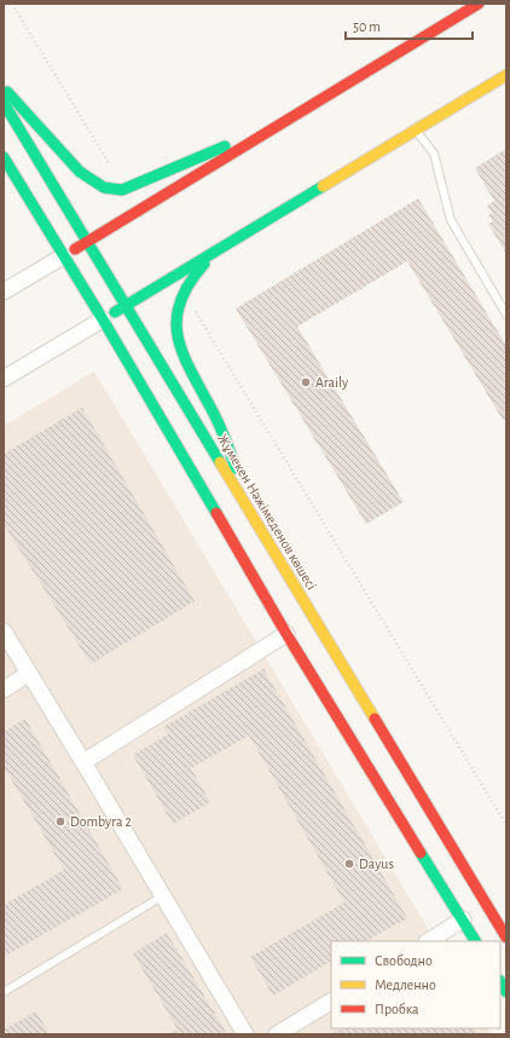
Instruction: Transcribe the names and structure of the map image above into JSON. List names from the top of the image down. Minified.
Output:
{"streets":{"main road":["Жұмекен Нәжімеденов көшесі"]},"places":["Araily","Dombyra 2","Dayus"],"legend":["Свободно","Медленно","Пробка"],"scale_bar":"50 m"}
